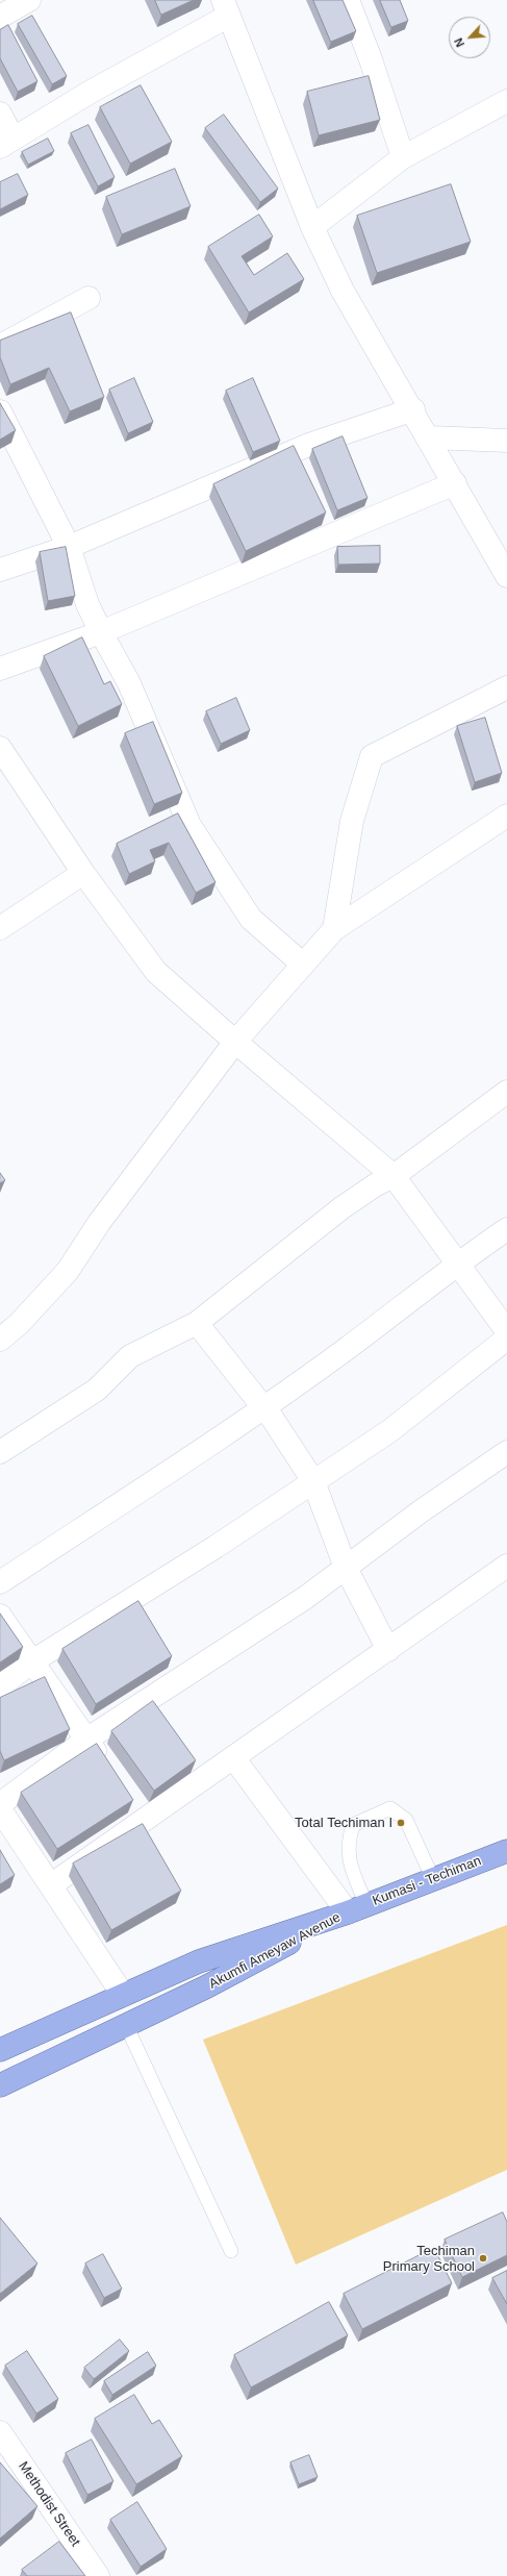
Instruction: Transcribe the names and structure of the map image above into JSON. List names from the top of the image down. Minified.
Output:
{"streets":{"highway":["Kumasi - Techiman","Akumfi Ameyaw Avenue"],"street":["Methodist Street"]},"crossings":[["Kumasi - Techiman","Akumfi Ameyaw Avenue"]],"places":["Total Techiman I","Techiman Primary School"],"north":"bottom left"}
